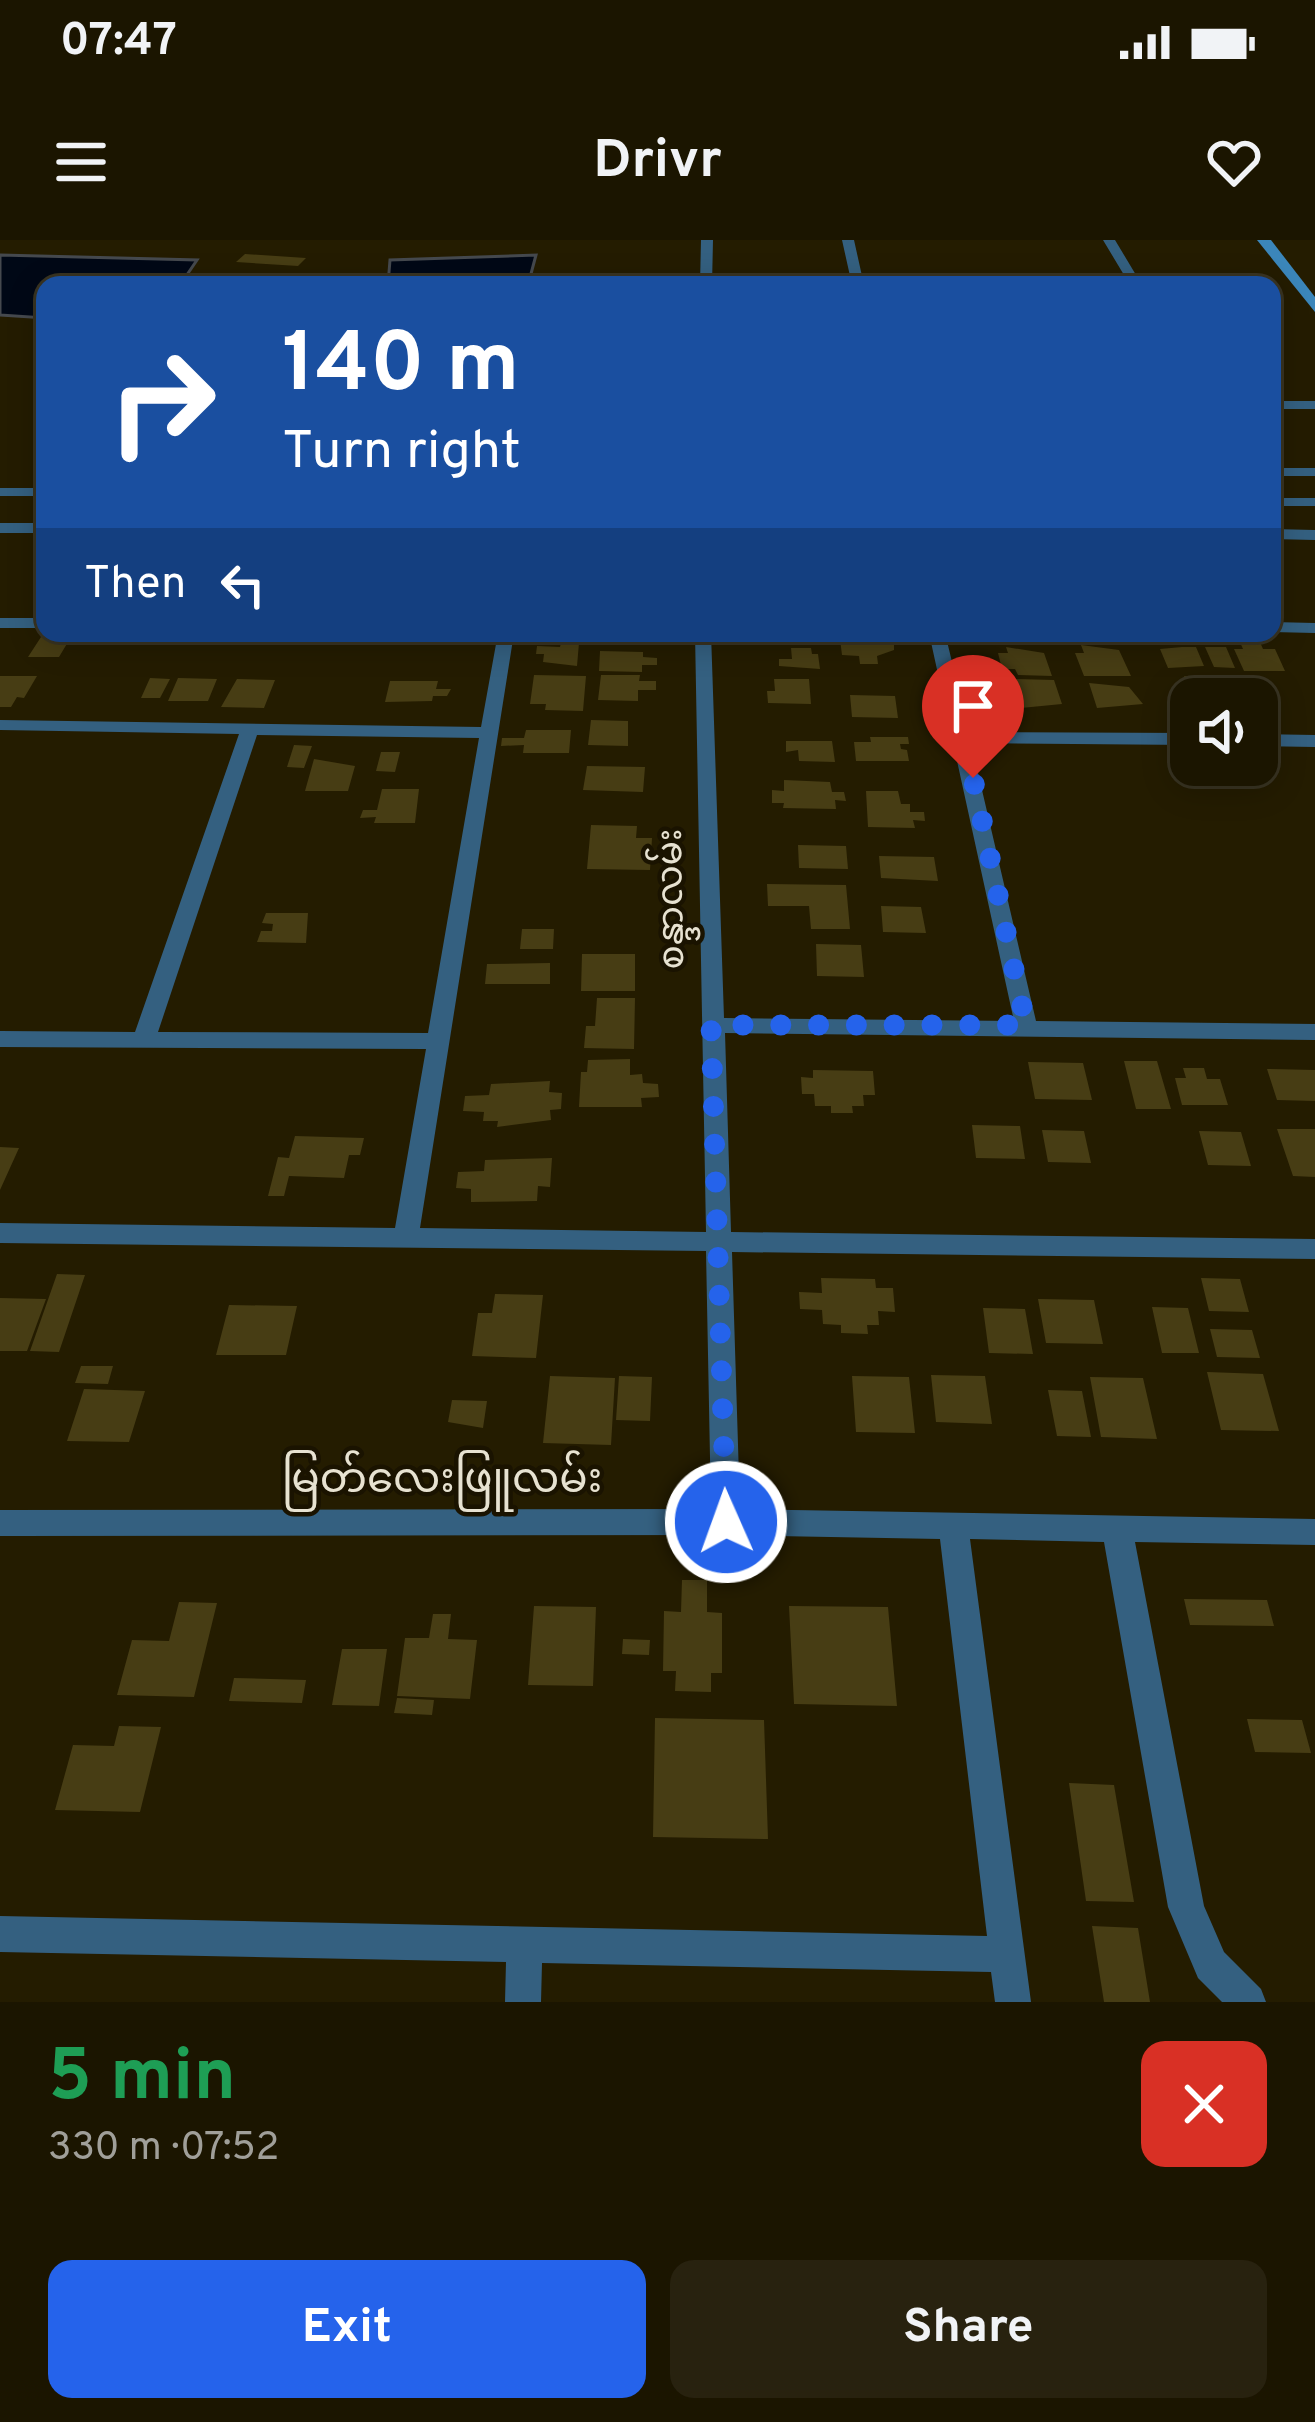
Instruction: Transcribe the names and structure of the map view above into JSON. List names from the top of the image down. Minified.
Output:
{"streets":{"street":["စန္ဒာလမ်း","မြတ်လေးဖြူလမ်း"]},"crossings":[["စန္ဒာလမ်း","မြတ်လေးဖြူလမ်း"]],"page":{"status":"07:47","header":"Drivr","turn":["140 m","Turn right"],"then":"Then","heading":["5 min","330 m · 07:52"],"buttons":["Exit","Share"]}}
